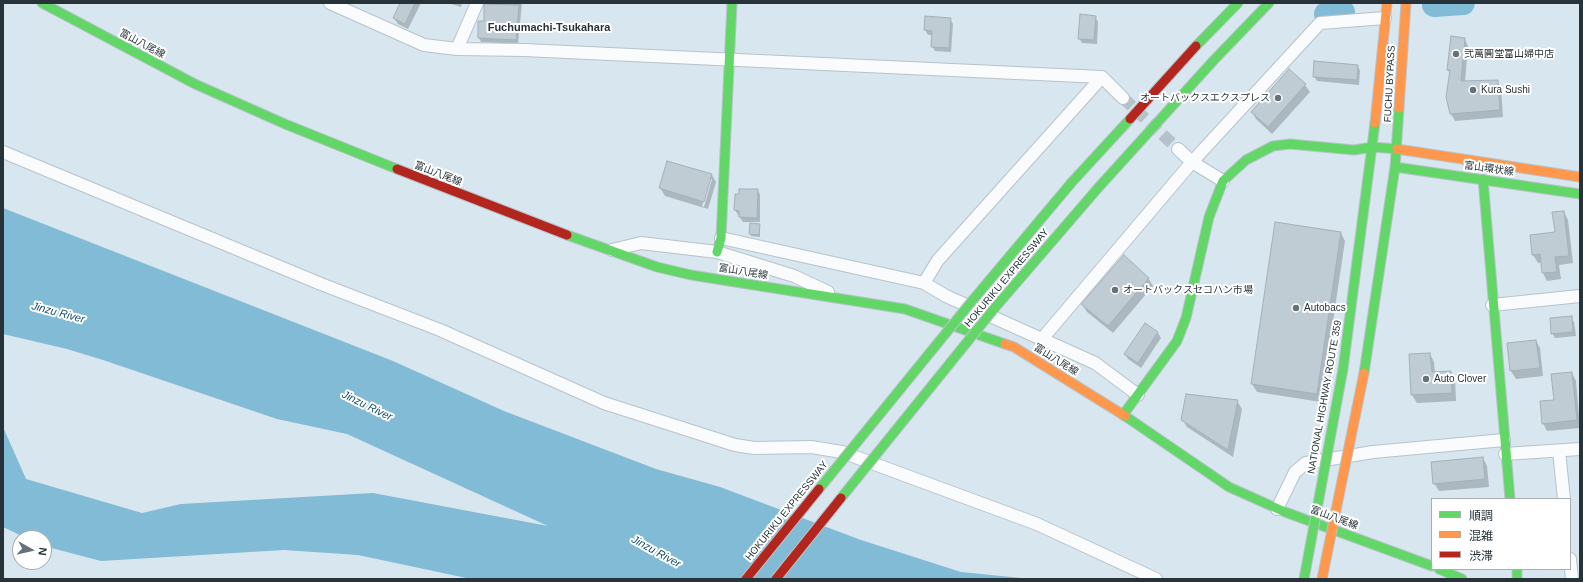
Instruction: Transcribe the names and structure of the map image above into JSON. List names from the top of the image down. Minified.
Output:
{"streets":{"main road":["富山八尾線","FUCHU BYPASS","富山環状線","HOKURIKU EXPRESSWAY","NATIONAL HIGHWAY ROUTE 359"]},"crossings":[["FUCHU BYPASS","富山環状線"],["FUCHU BYPASS","NATIONAL HIGHWAY ROUTE 359"],["富山環状線","NATIONAL HIGHWAY ROUTE 359"]],"districts":["Fuchumachi-Tsukahara"],"water":["Jinzu River"],"places":["弐萬圓堂富山婦中店","Kura Sushi","オートバックスエクスプレス","オートバックスセコハン市場","Autobacs","Auto Clover"],"legend":["順調","混雑","渋滞"],"north":"right"}
